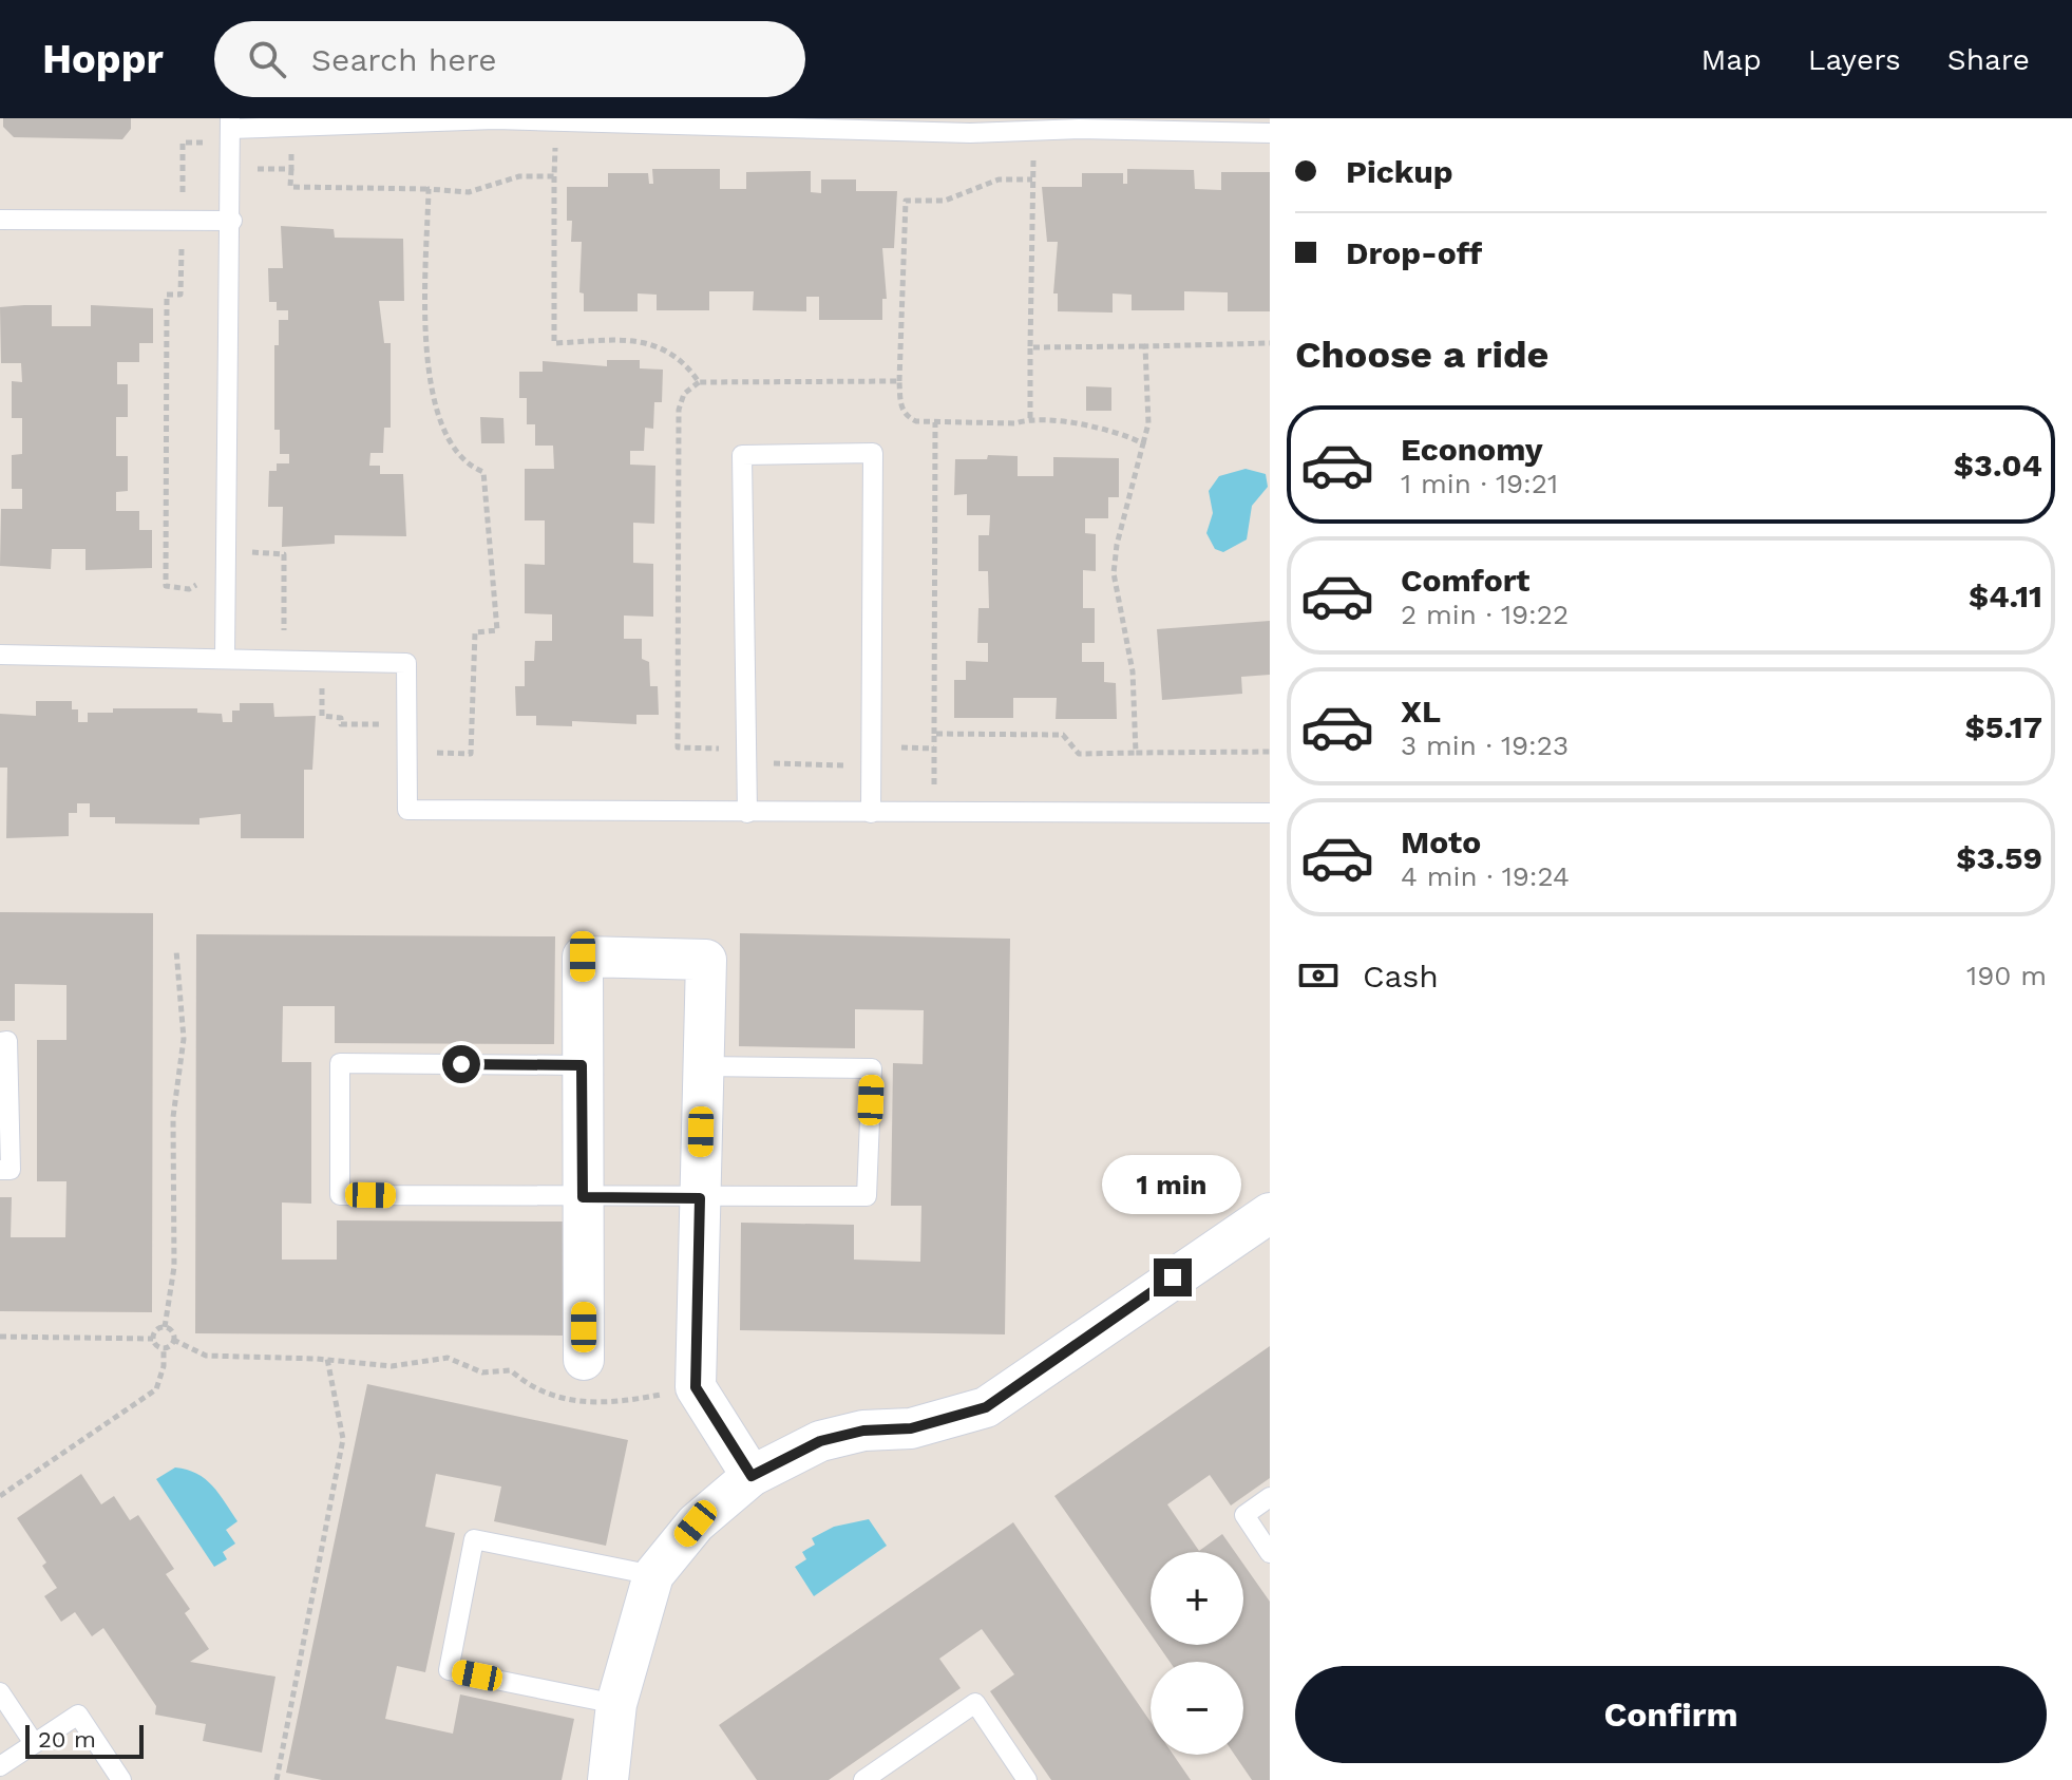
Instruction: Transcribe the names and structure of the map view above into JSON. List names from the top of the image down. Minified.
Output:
{"scale_bar":"20 m","page":{"header":"Hoppr","search":"Search here","nav":["Map","Layers","Share"],"banner":["Pickup","Drop-off"],"heading":"Choose a ride","list":[{"name":"Economy","note":"1 min · 19:21","value":"$3.04"},{"name":"Comfort","note":"2 min · 19:22","value":"$4.11"},{"name":"XL","note":"3 min · 19:23","value":"$5.17"},{"name":"Moto","note":"4 min · 19:24","value":"$3.59"}],"pay":["Cash","190 m"],"bubble":"1 min","map_buttons":["+","−"],"buttons":"Confirm","scale":"20 m"}}
